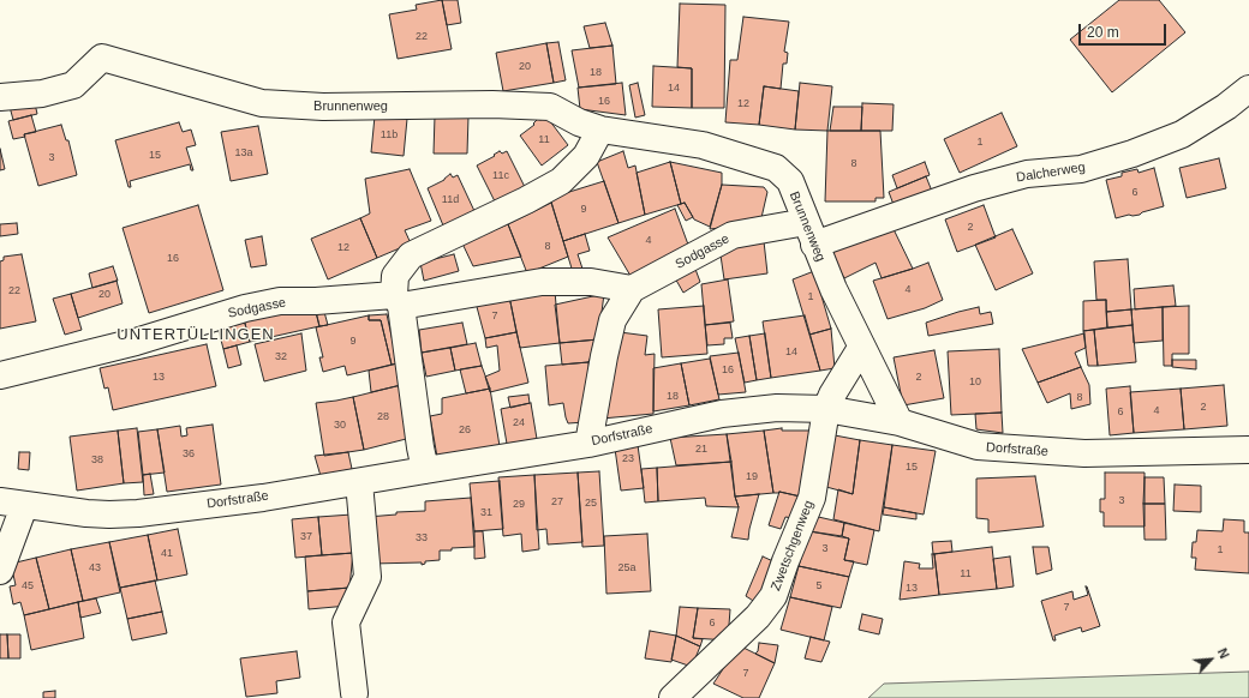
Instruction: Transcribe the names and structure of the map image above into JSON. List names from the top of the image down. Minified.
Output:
{"streets":{"street":["Brunnenweg","Dalcherweg","Sodgasse","Dorfstraße","Zwetschgenweg"]},"crossings":[["Brunnenweg","Dalcherweg"],["Brunnenweg","Sodgasse"],["Brunnenweg","Dorfstraße"],["Dalcherweg","Sodgasse"],["Dorfstraße","Zwetschgenweg"]],"districts":["UNTERTÜLLINGEN"],"house_numbers":["22","20","18","14","16","12","11b","11","1","13a","15","3","8","11c","6","11d","9","2","4","8","12","16","4","22","20","1","7","9","14","32","16","13","2","10","18","8","2","4","6","28","24","30","26","21","36","23","38","15","19","3","27","25","29","31","37","33","3","1","41","43","25a","11","45","5","13","7","6","7"],"scale_bar":"20 m","north":"top right"}
